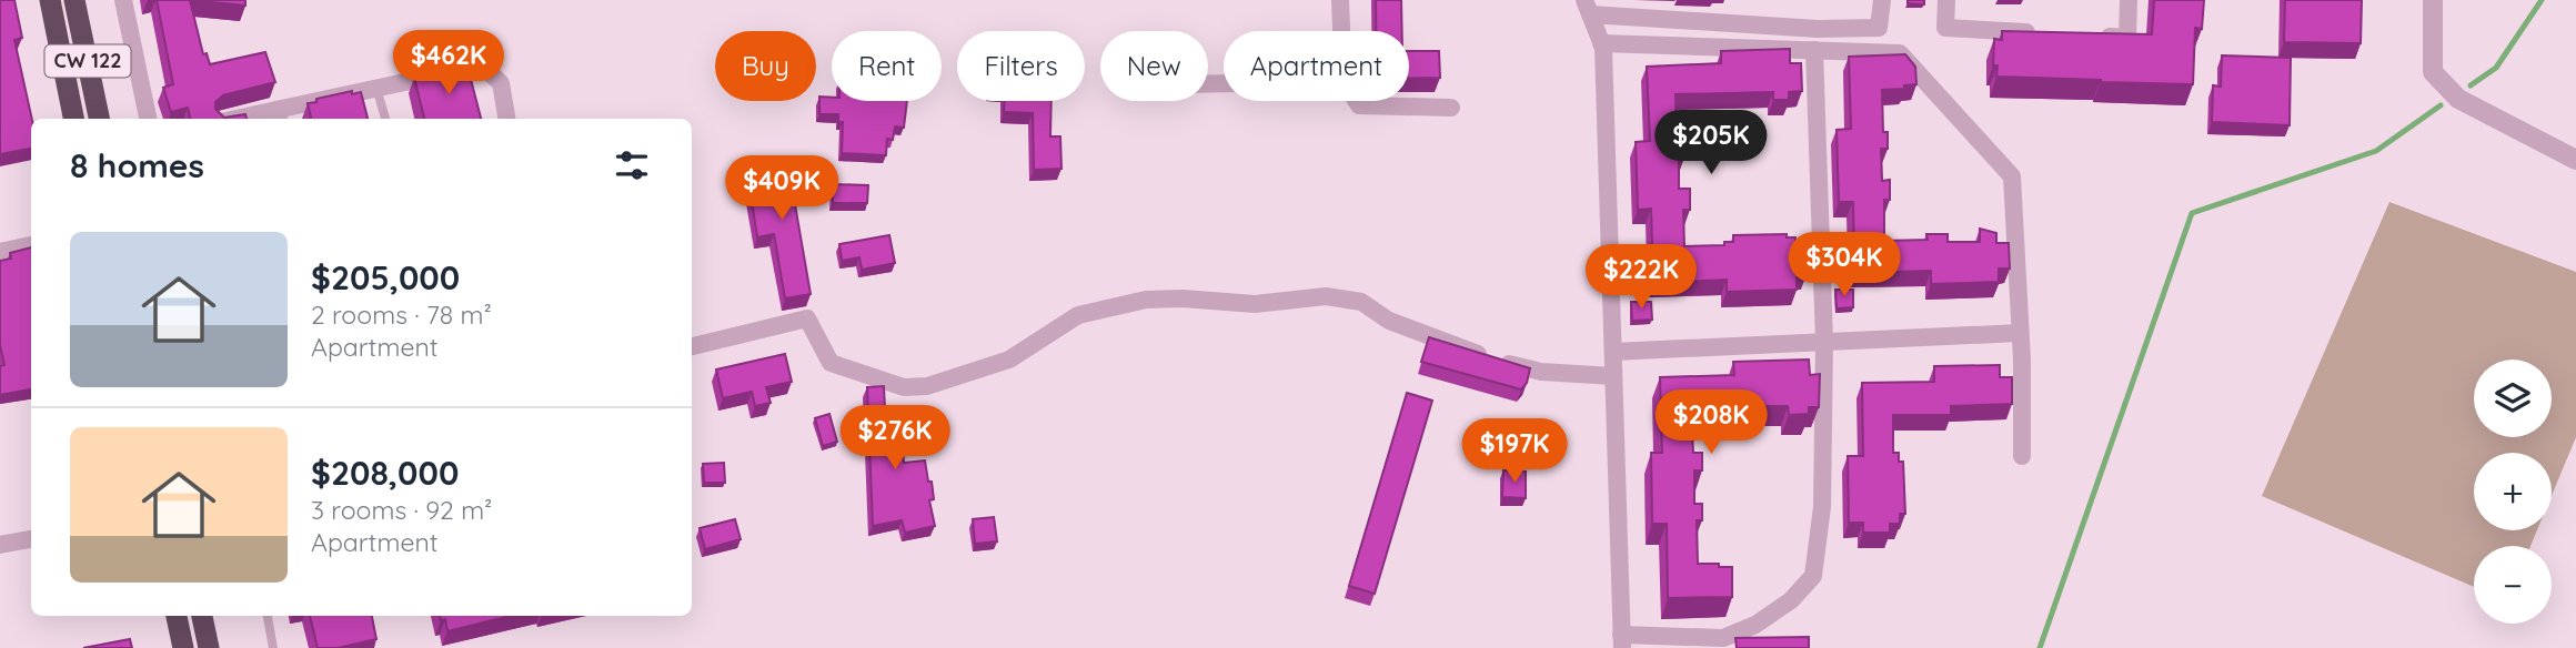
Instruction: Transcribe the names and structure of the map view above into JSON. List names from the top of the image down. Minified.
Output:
{"streets":{"highway":["CW 122"]},"page":{"price":["$462K","$205K","$409K","$304K","$222K","$208K","$276K","$197K"],"chip":["Buy","Rent","Filters","New","Apartment"],"heading":"8 homes","list":[{"name":"$205,000","note":"2 rooms · 78 m² · Apartment"},{"name":"$208,000","note":"3 rooms · 92 m² · Apartment"}],"map_buttons":["+","−"]}}
